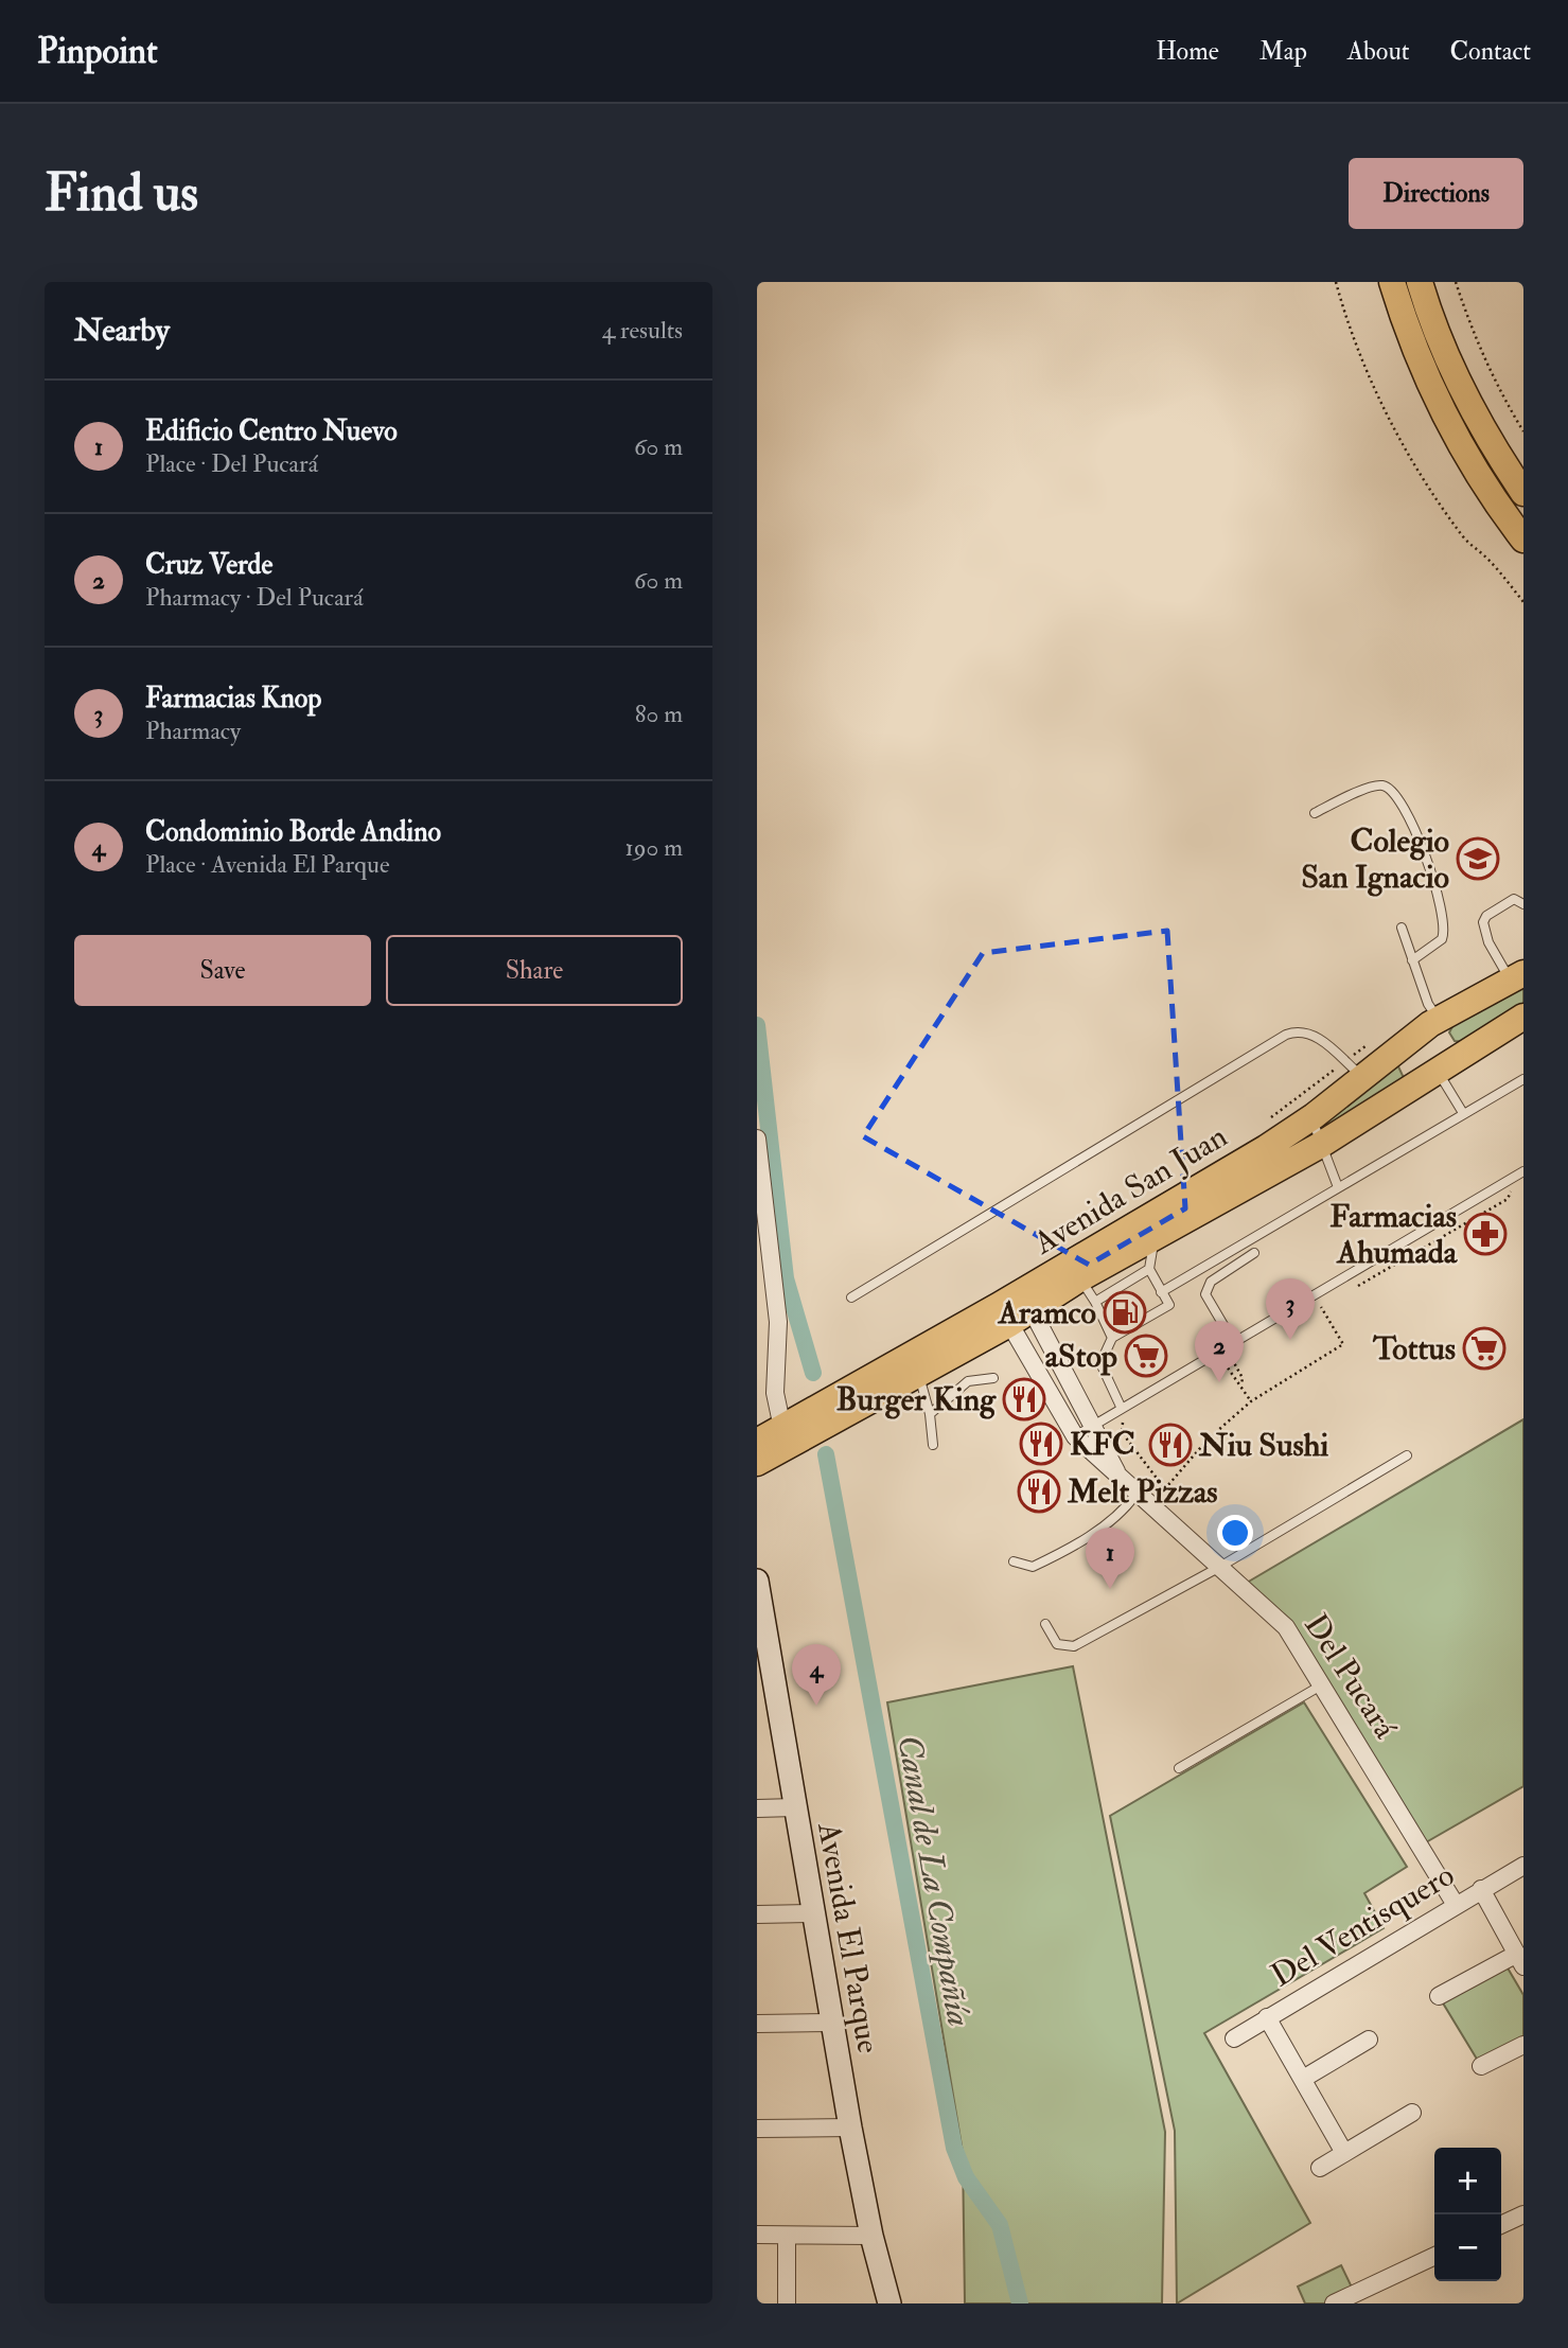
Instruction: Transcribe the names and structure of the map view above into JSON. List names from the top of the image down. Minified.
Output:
{"streets":{"main road":["Avenida San Juan"],"street":["Del Pucará","Del Ventisquero","Avenida El Parque"]},"crossings":[["Avenida San Juan","Del Pucará"],["Del Pucará","Del Ventisquero"]],"water":["Canal de La Compañía"],"places":{"school or university":["Colegio San Ignacio"],"pharmacy":["Farmacias Ahumada"],"fuel station":["Aramco"],"supermarket":["Tottus","aStop"],"restaurant":["Burger King","KFC","Niu Sushi","Melt Pizzas"]},"page":{"header":"Pinpoint","nav":["Home","Map","About","Contact"],"buttons":["Directions",["Save","Share"]],"title":"Find us","heading":["Nearby","4 results"],"list":[{"mark":"1","name":"Edificio Centro Nuevo","note":"Place · Del Pucará","value":"60 m"},{"mark":"2","name":"Cruz Verde","note":"Pharmacy · Del Pucará","value":"60 m"},{"mark":"3","name":"Farmacias Knop","note":"Pharmacy","value":"80 m"},{"mark":"4","name":"Condominio Borde Andino","note":"Place · Avenida El Parque","value":"190 m"}],"pins":["3","2","1","4"],"map_buttons":["+","−"]}}
